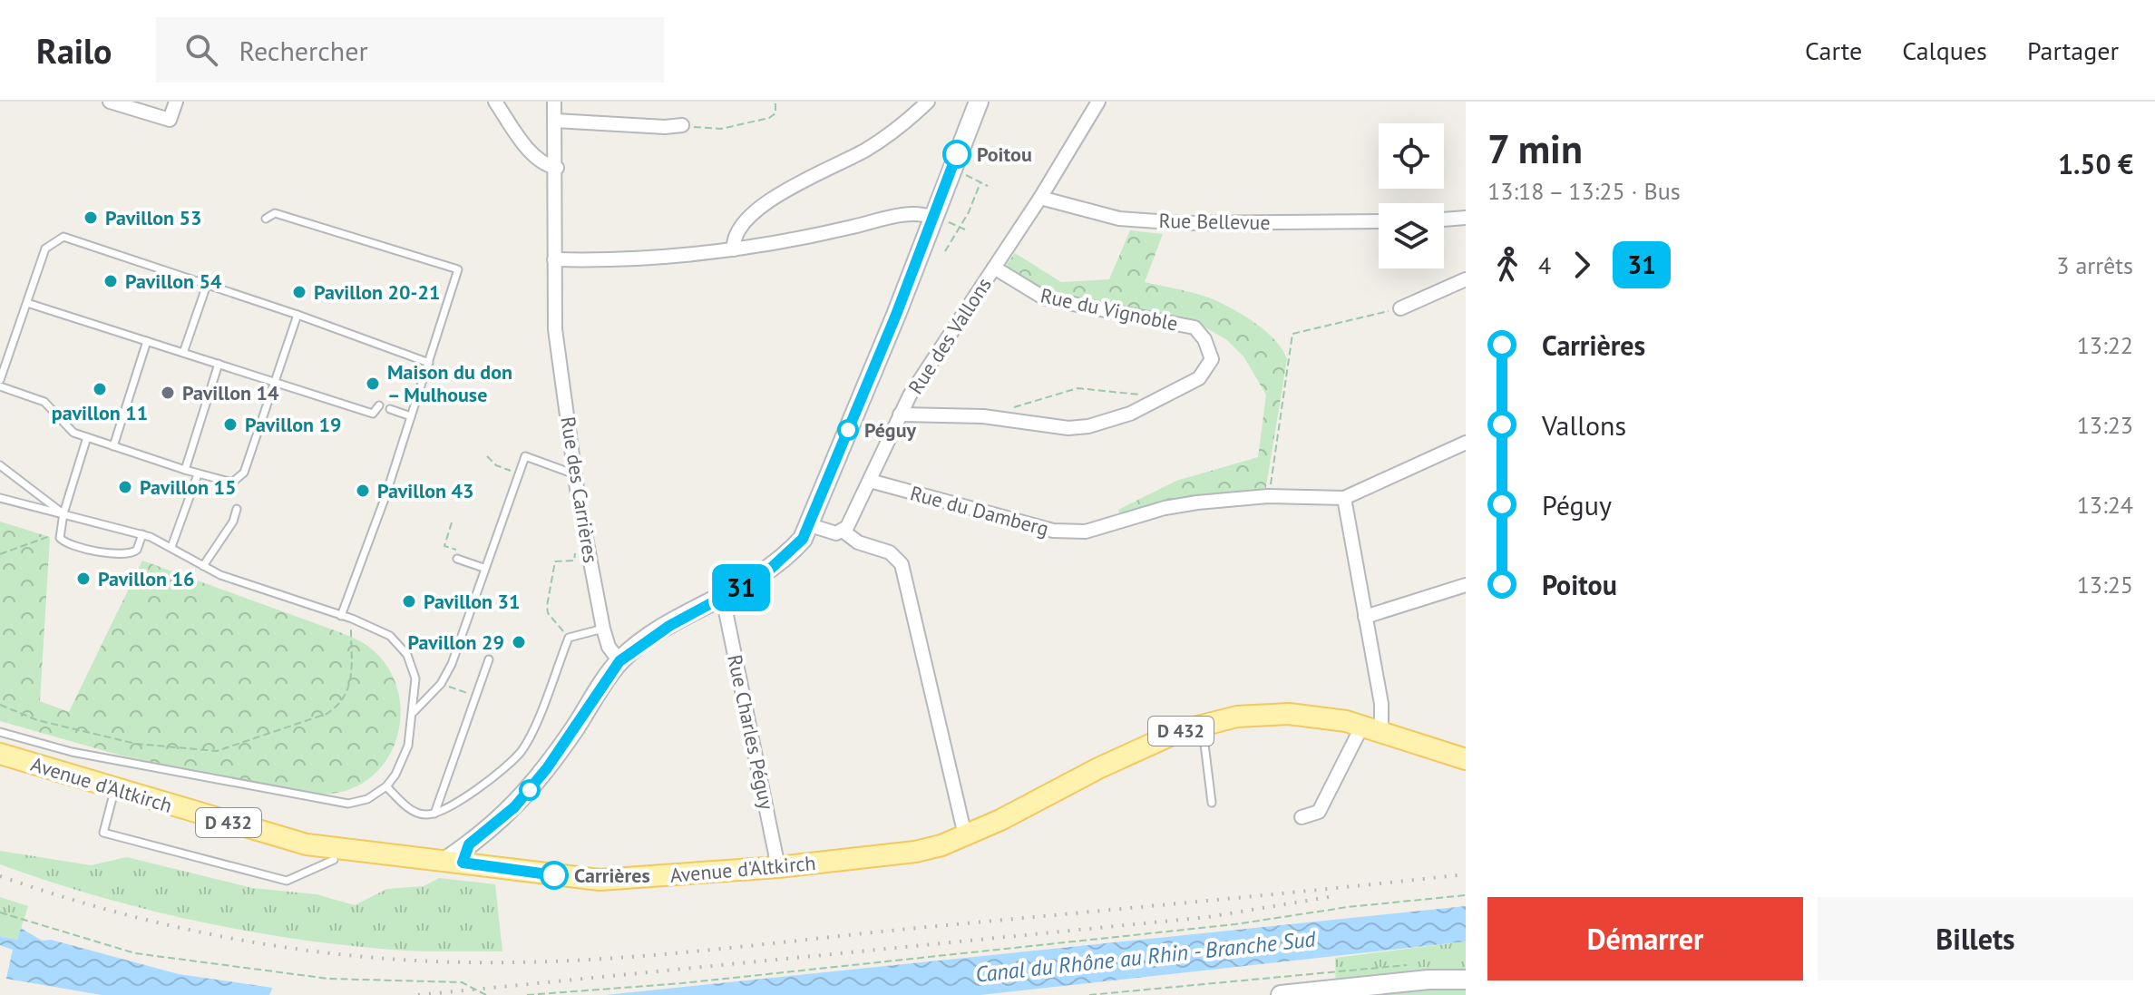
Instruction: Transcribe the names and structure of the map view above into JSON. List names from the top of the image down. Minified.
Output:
{"streets":{"main road":["D 432","Avenue d'Altkirch"],"street":["Rue Bellevue","Rue du Vignoble","Rue des Vallons","Rue des Carrières","Rue du Damberg","Rue Charles Péguy"]},"crossings":[["Rue Bellevue","Rue des Vallons"],["Rue du Vignoble","Rue des Vallons"],["Rue des Vallons","Rue du Damberg"],["Rue Charles Péguy","Avenue d'Altkirch"]],"water":["Canal du Rhône au Rhin - Branche Sud"],"places":["Poitou","Pavillon 53","Pavillon 54","Pavillon 20-21","Maison du don – Mulhouse","pavillon 11","Pavillon 14","Pavillon 19","Péguy","Pavillon 15","Pavillon 43","Pavillon 16","Pavillon 31","Pavillon 29","Carrières"],"lines":["bus line 31"],"page":{"header":"Railo","search":"Rechercher","nav":["Carte","Calques","Partager"],"on_map":"31","heading":["7 min","13:18 – 13:25 · Bus","1.50 €"],"legs":["4","31","3 arrêts"],"list":[{"name":"Carrières","value":"13:22"},{"name":"Vallons","value":"13:23"},{"name":"Péguy","value":"13:24"},{"name":"Poitou","value":"13:25"}],"buttons":["Démarrer","Billets"]}}
